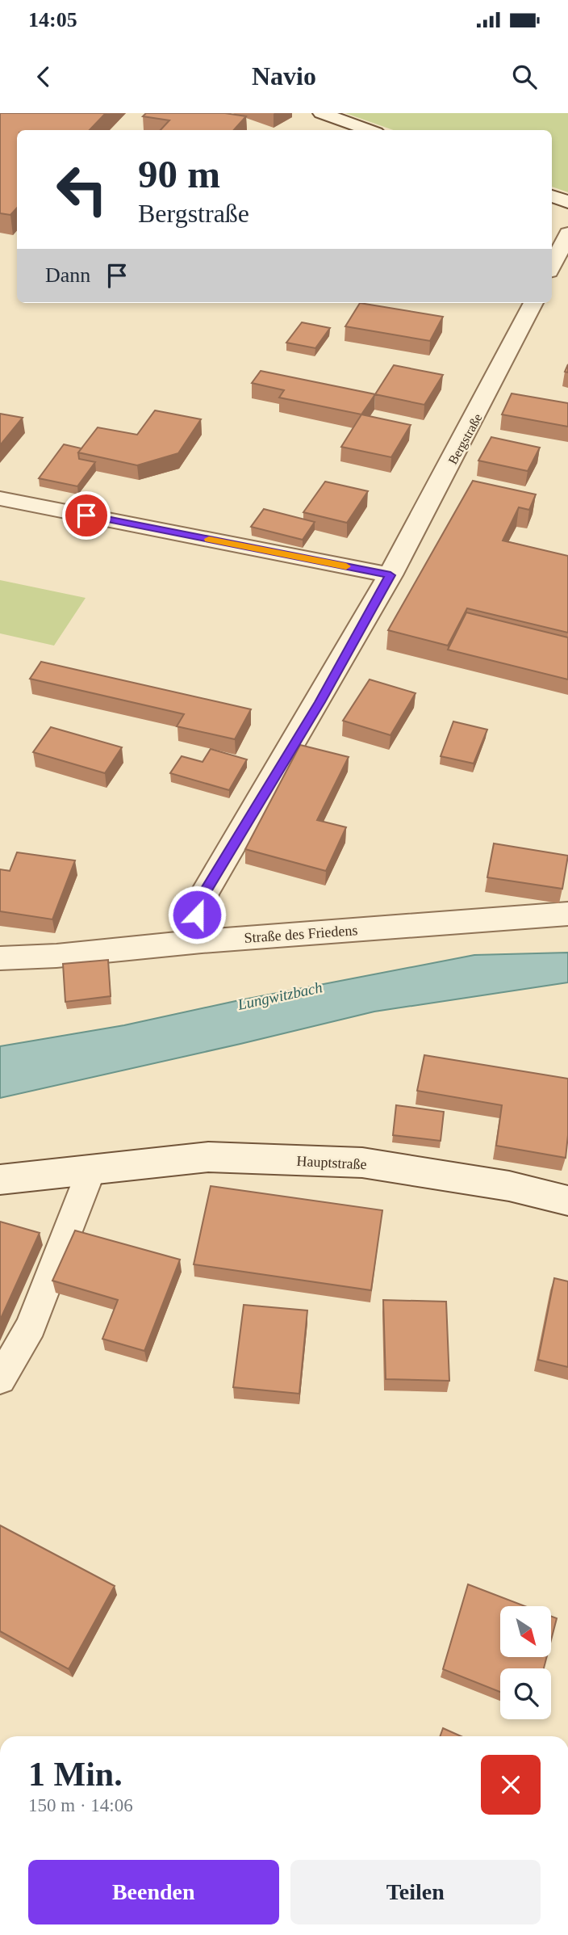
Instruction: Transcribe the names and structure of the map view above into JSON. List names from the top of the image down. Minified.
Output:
{"streets":{"street":["Bergstraße","Straße des Friedens","Hauptstraße"]},"crossings":[["Bergstraße","Straße des Friedens"]],"water":["Lungwitzbach"],"north":"bottom right","page":{"status":"14:05","header":"Navio","turn":["90 m","Bergstraße"],"then":"Dann","heading":["1 Min.","150 m · 14:06"],"buttons":["Beenden","Teilen"]}}
